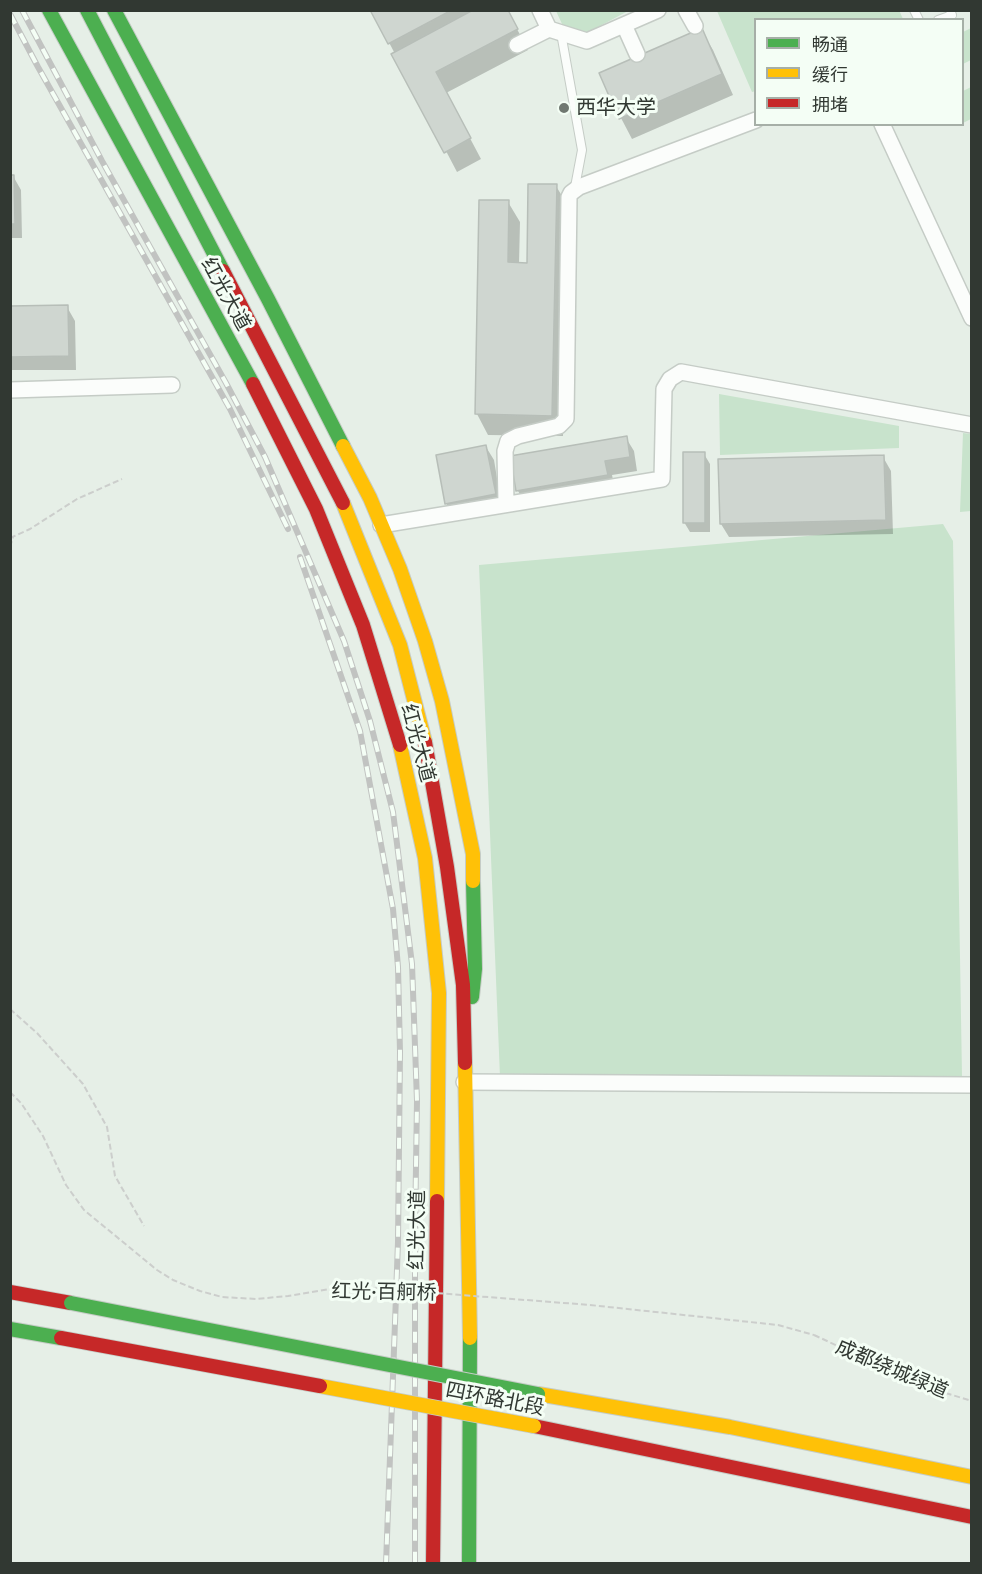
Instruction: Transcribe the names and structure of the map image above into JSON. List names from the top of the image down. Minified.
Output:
{"streets":{"main road":["红光大道","四环路北段"],"path":["红光·百舸桥","成都绕城绿道"]},"crossings":[["红光·百舸桥","成都绕城绿道"]],"places":["西华大学"],"legend":["畅通","缓行","拥堵"]}
